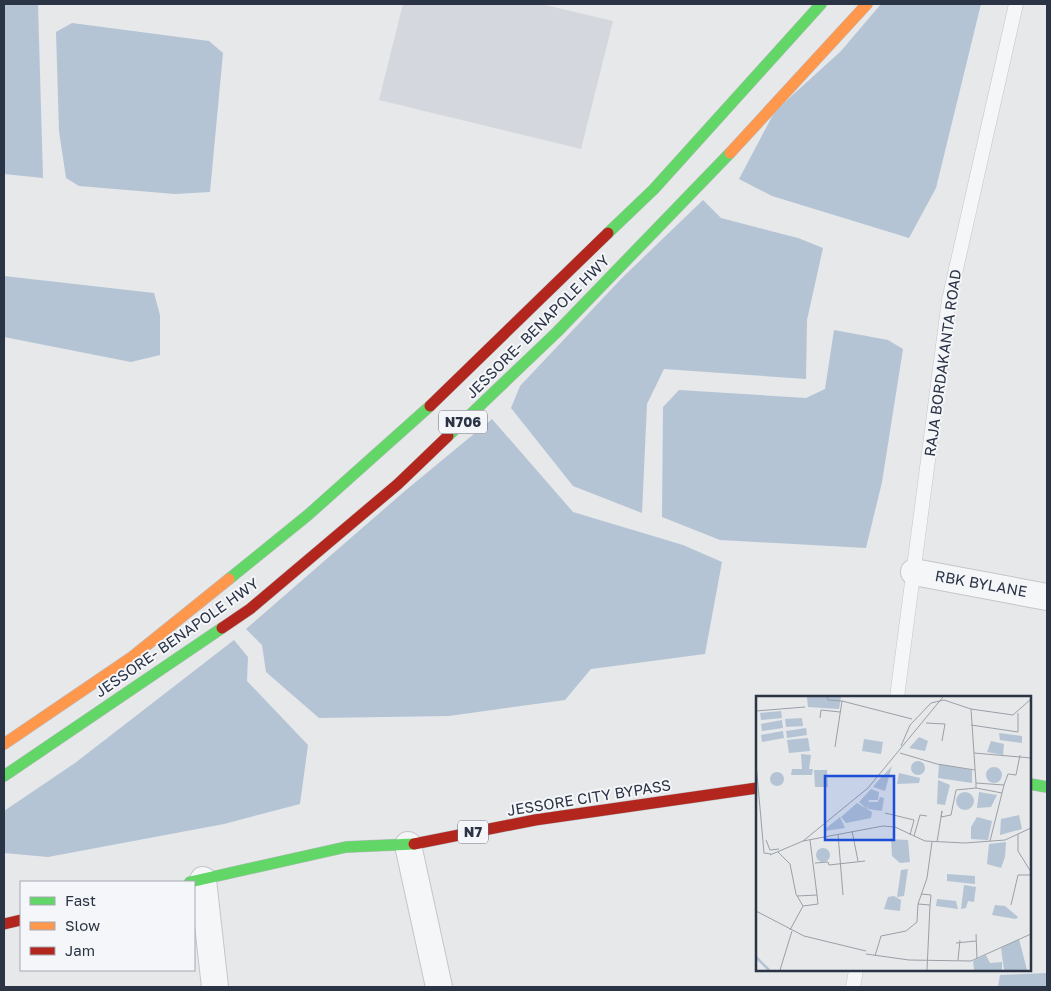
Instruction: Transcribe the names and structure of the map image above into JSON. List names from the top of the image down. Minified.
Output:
{"streets":{"highway":["JESSORE- BENAPOLE HWY","N706","JESSORE CITY BYPASS","N7"],"street":["RBK BYLANE"],"lane":["RAJA BORDAKANTA ROAD"]},"crossings":[["RAJA BORDAKANTA ROAD","RBK BYLANE"]],"legend":["Fast","Slow","Jam"]}
